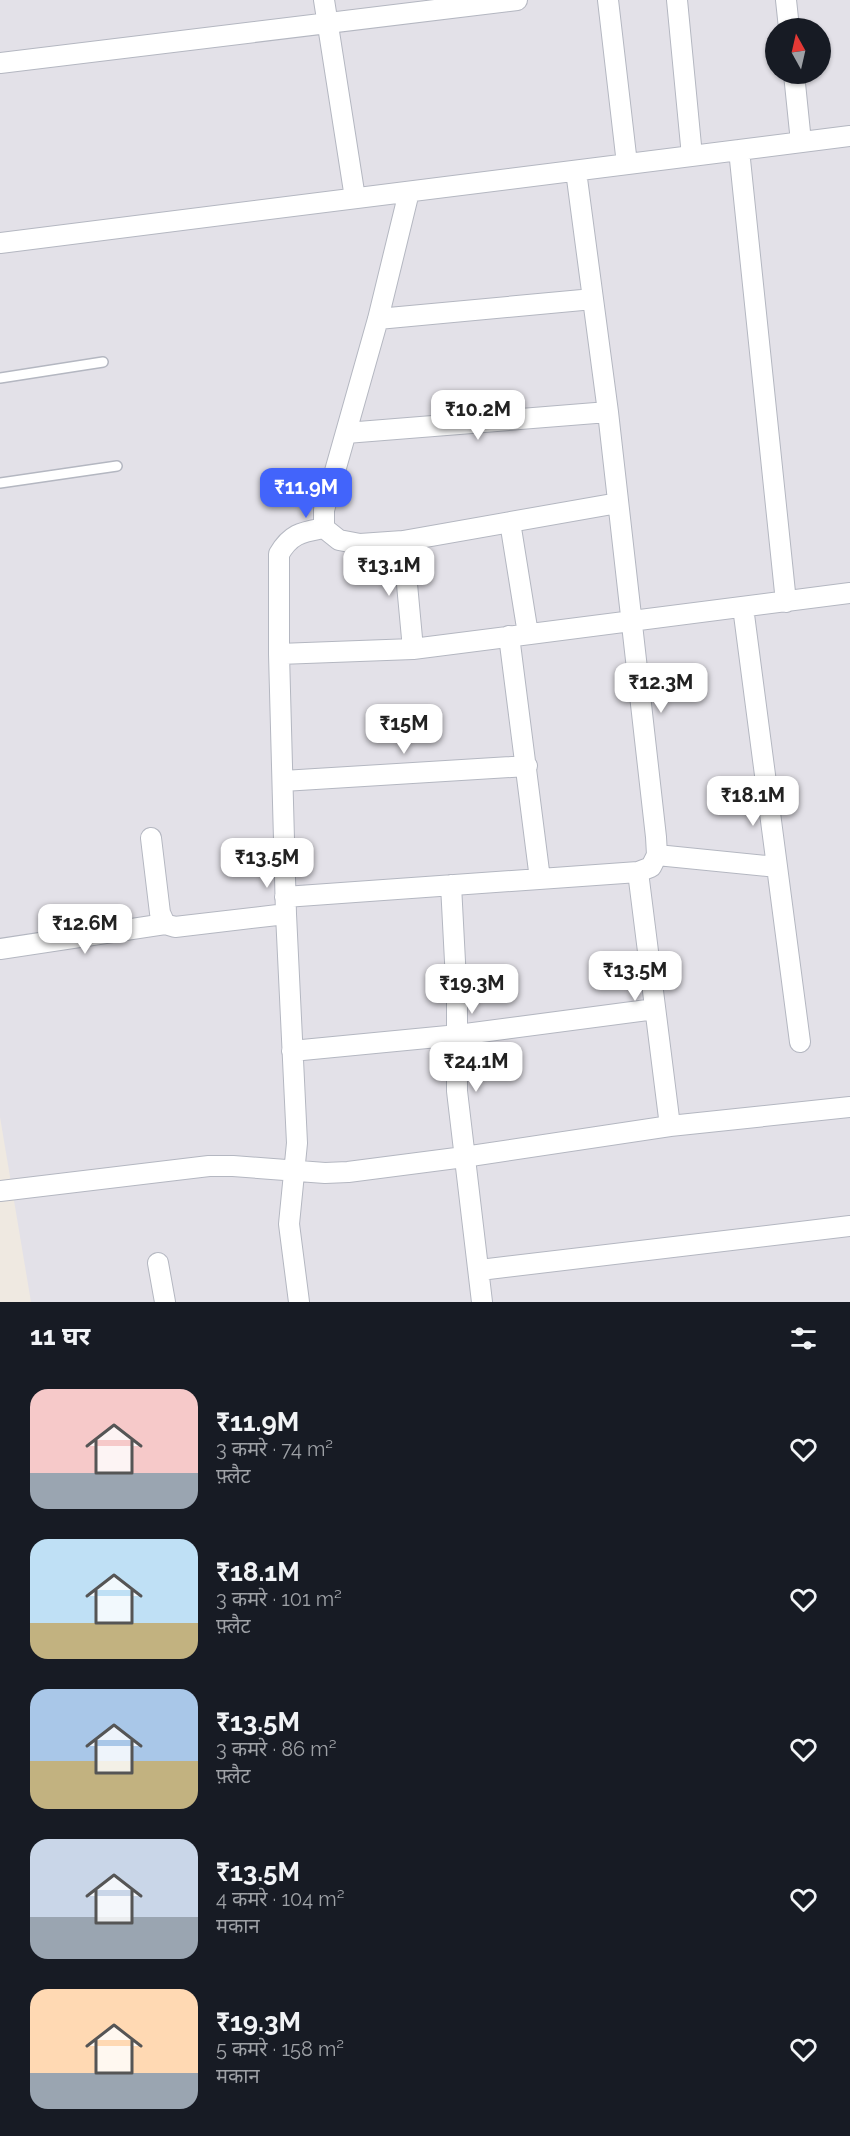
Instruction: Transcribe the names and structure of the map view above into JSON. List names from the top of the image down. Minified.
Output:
{"north":"top","page":{"price":["₹10.2M","₹11.9M","₹13.1M","₹12.3M","₹15M","₹18.1M","₹13.5M","₹12.6M","₹13.5M","₹19.3M","₹24.1M"],"heading":"11 घर","list":[{"name":"₹11.9M","note":"3 कमरे · 74 m² · फ़्लैट"},{"name":"₹18.1M","note":"3 कमरे · 101 m² · फ़्लैट"},{"name":"₹13.5M","note":"3 कमरे · 86 m² · फ़्लैट"},{"name":"₹13.5M","note":"4 कमरे · 104 m² · मकान"},{"name":"₹19.3M","note":"5 कमरे · 158 m² · मकान"}]}}
